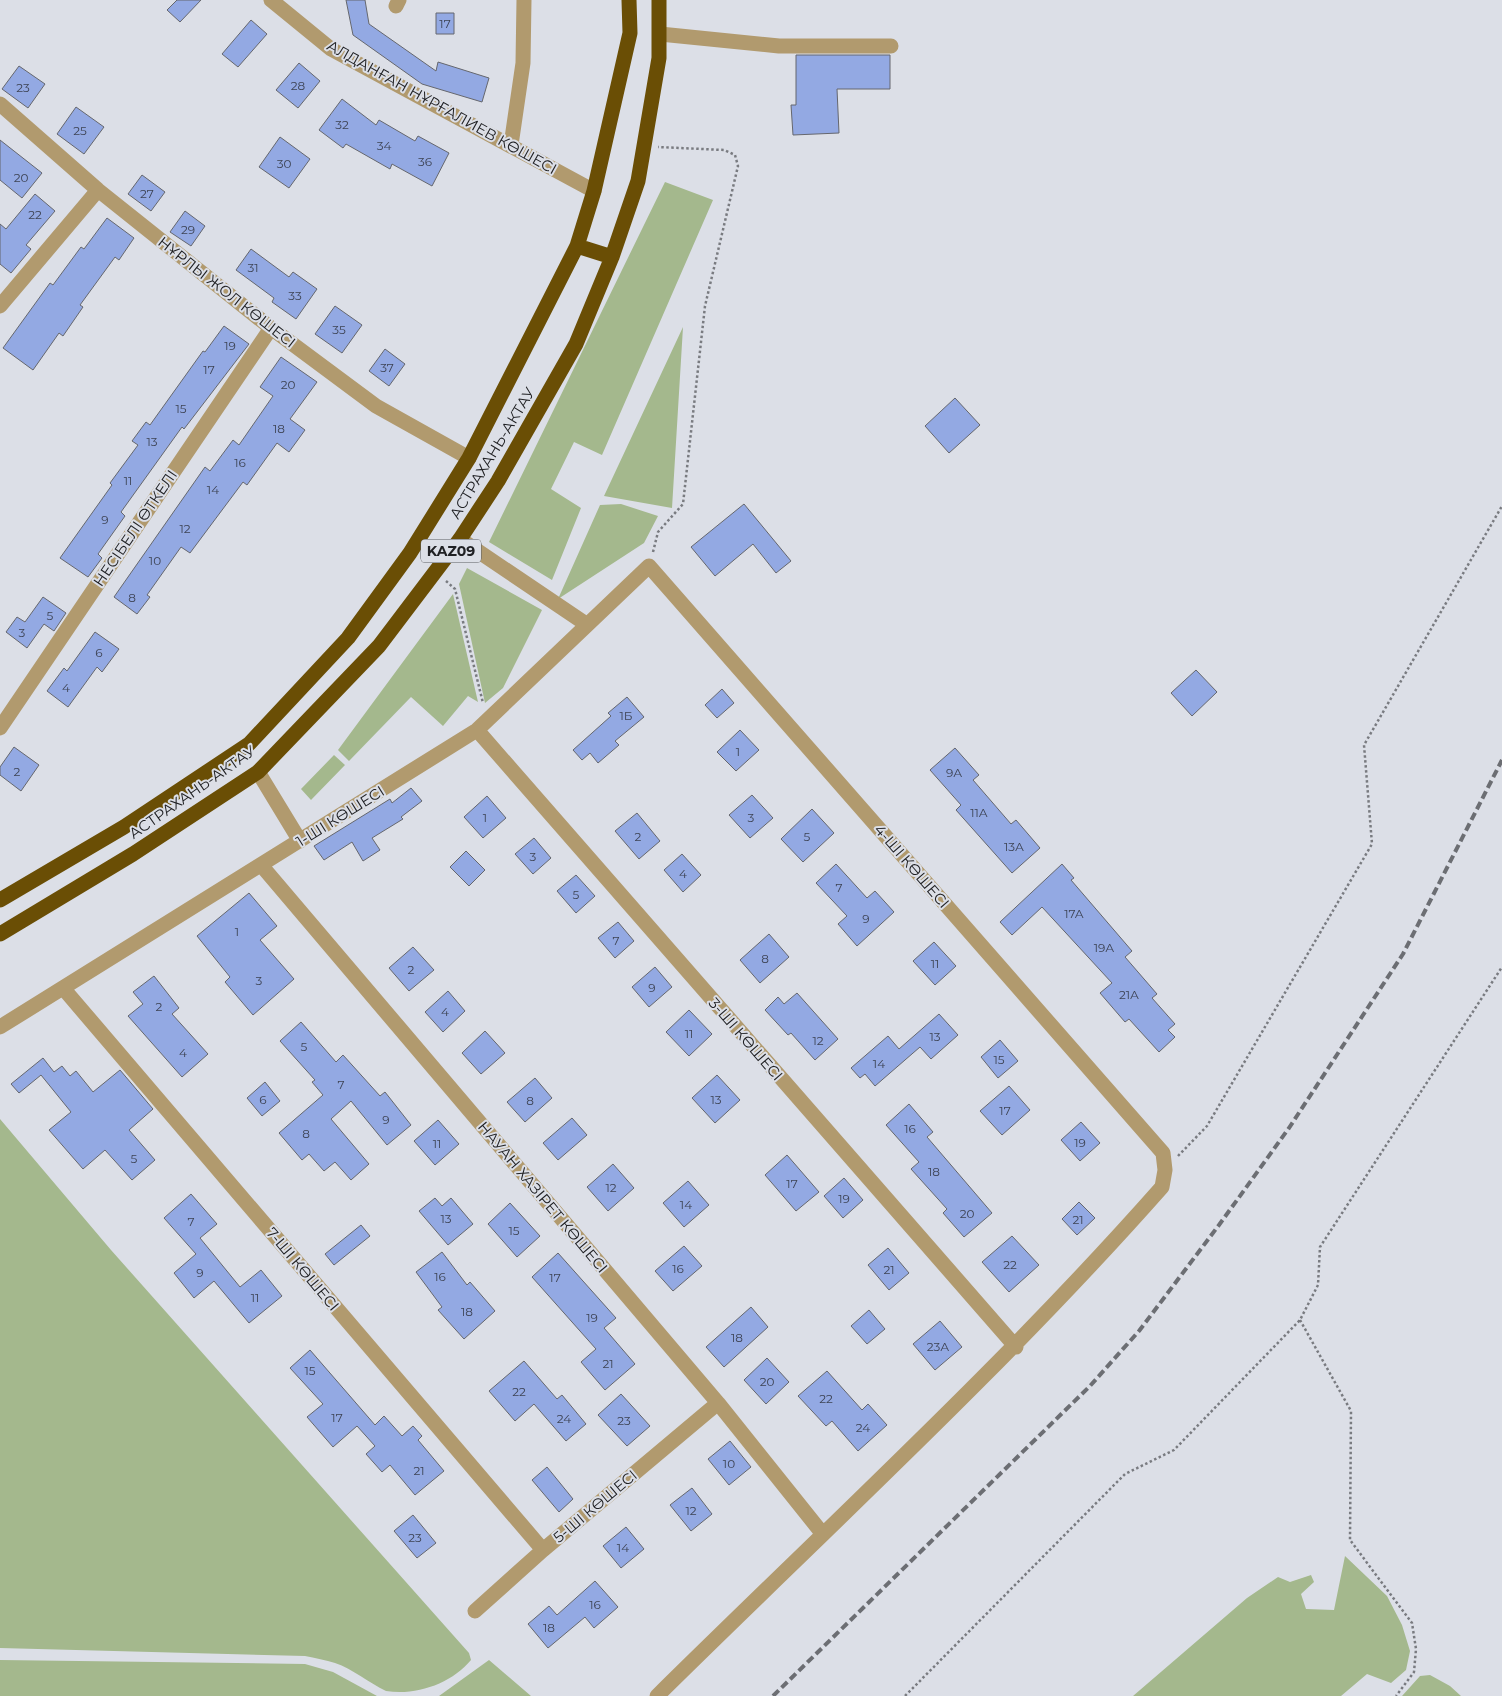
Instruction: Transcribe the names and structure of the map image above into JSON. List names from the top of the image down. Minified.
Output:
{"streets":{"highway":["АСТРАХАНЬ-АКТАУ","KAZ09"],"street":["АЛДАНҒАН НҰРҒАЛИЕВ КӨШЕСІ","НҰРЛЫ ЖОЛ КӨШЕСІ","НЕСІБЕЛІ ӨТКЕЛІ","1-ШI КӨШЕСІ","4-ШI КӨШЕСІ","3-ШI КӨШЕСІ","НАУАН ХАЗІРЕТ КӨШЕСІ","7-ШI КӨШЕСІ","5-ШI КӨШЕСІ"]},"crossings":[["АЛДАНҒАН НҰРҒАЛИЕВ КӨШЕСІ","KAZ09"],["НҰРЛЫ ЖОЛ КӨШЕСІ","НЕСІБЕЛІ ӨТКЕЛІ"],["НҰРЛЫ ЖОЛ КӨШЕСІ","KAZ09"],["1-ШI КӨШЕСІ","4-ШI КӨШЕСІ"],["1-ШI КӨШЕСІ","3-ШI КӨШЕСІ"],["1-ШI КӨШЕСІ","НАУАН ХАЗІРЕТ КӨШЕСІ"],["1-ШI КӨШЕСІ","7-ШI КӨШЕСІ"],["НАУАН ХАЗІРЕТ КӨШЕСІ","5-ШI КӨШЕСІ"],["7-ШI КӨШЕСІ","5-ШI КӨШЕСІ"]],"house_numbers":["17","28","23","32","25","34","36","30","20","27","22","29","31","33","35","19","37","17","20","15","18","13","16","11","14","9","12","10","8","5","3","6","4","1Б","1","2","9А","11А","1","3","2","5","13А","3","4","7","5","17А","9","1","7","19А","8","11","2","3","9","21А","2","4","11","13","12","5","4","15","14","7","6","13","8","17","9","16","8","19","11","5","18","17","12","19","14","20","13","21","7","15","22","16","21","9","16","17","11","18","19","18","23А","21","15","20","22","22","17","24","23","24","10","21","12","23","14","16","18"]}
